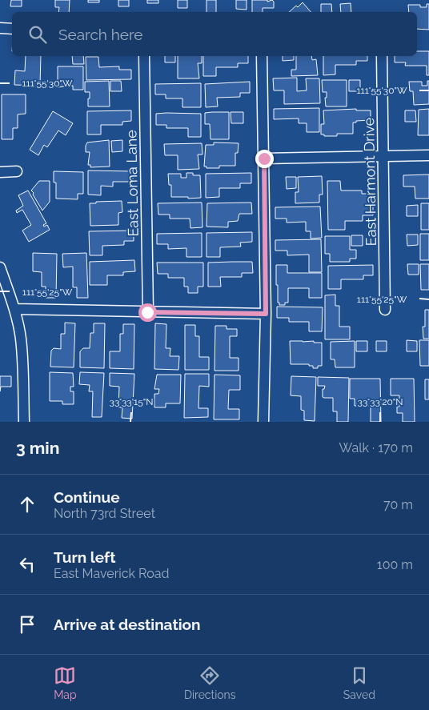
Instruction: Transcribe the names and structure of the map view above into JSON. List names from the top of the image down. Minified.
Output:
{"streets":{"street":["East Harmont Drive","East Loma Lane"]},"page":{"search":"Search here","heading":["3 min","Walk · 170 m"],"list":[["Continue","North 73rd Street","70 m"],["Turn left","East Maverick Road","100 m"],"Arrive at destination"],"nav":["Map","Directions","Saved"]},"coordinates":["111°55'30\"W","111°55'25\"W","33°33'15\"N","33°33'20\"N"]}
